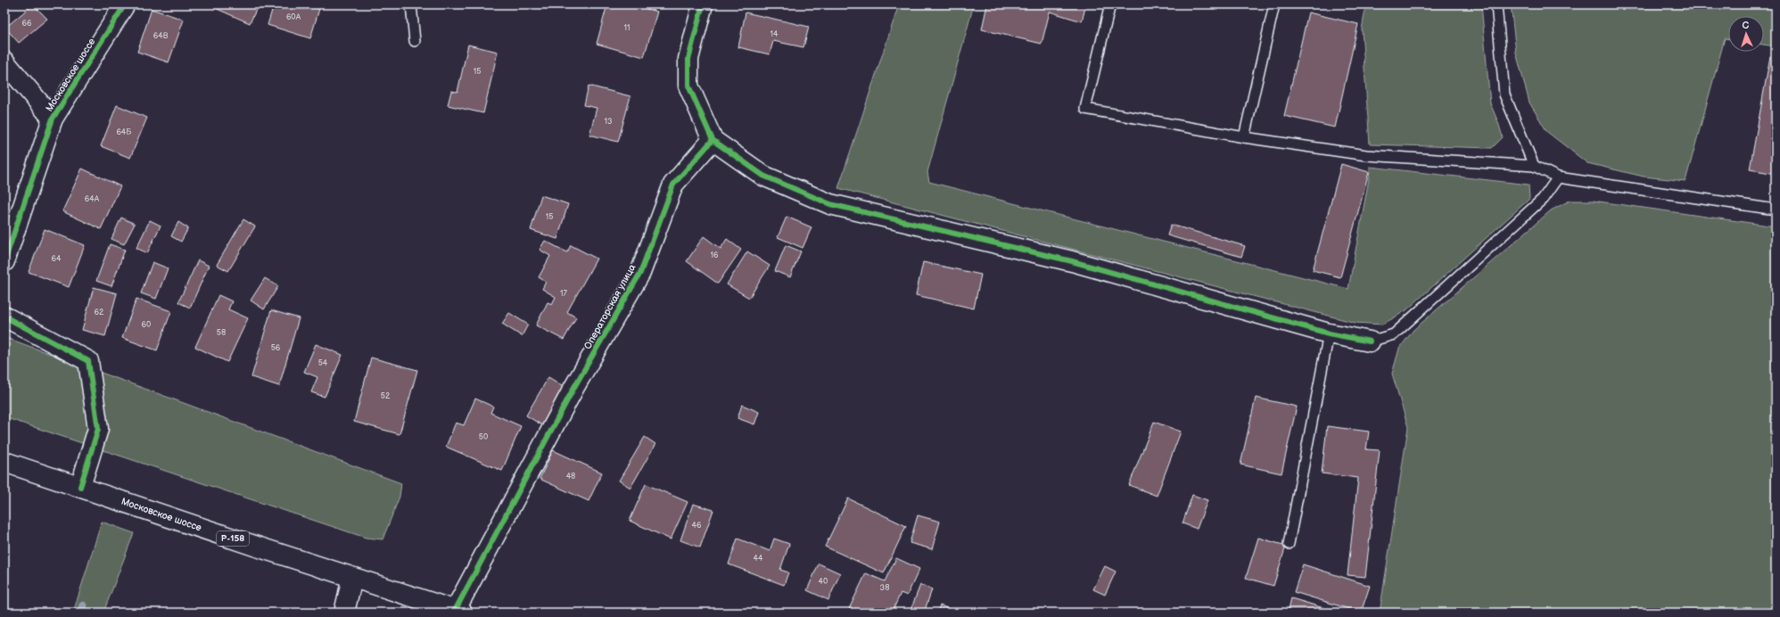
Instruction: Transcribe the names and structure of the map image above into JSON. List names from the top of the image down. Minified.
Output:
{"streets":{"street":["Московское шоссе","Операторская улица","Р-158"]},"crossings":[["Московское шоссе","Операторская улица"]],"house_numbers":["60А","66","11","14","64В","15","13","64Б","64А","15","16","64","17","62","60","58","56","54","52","50","48","46","44","40","38"],"north":"top"}
